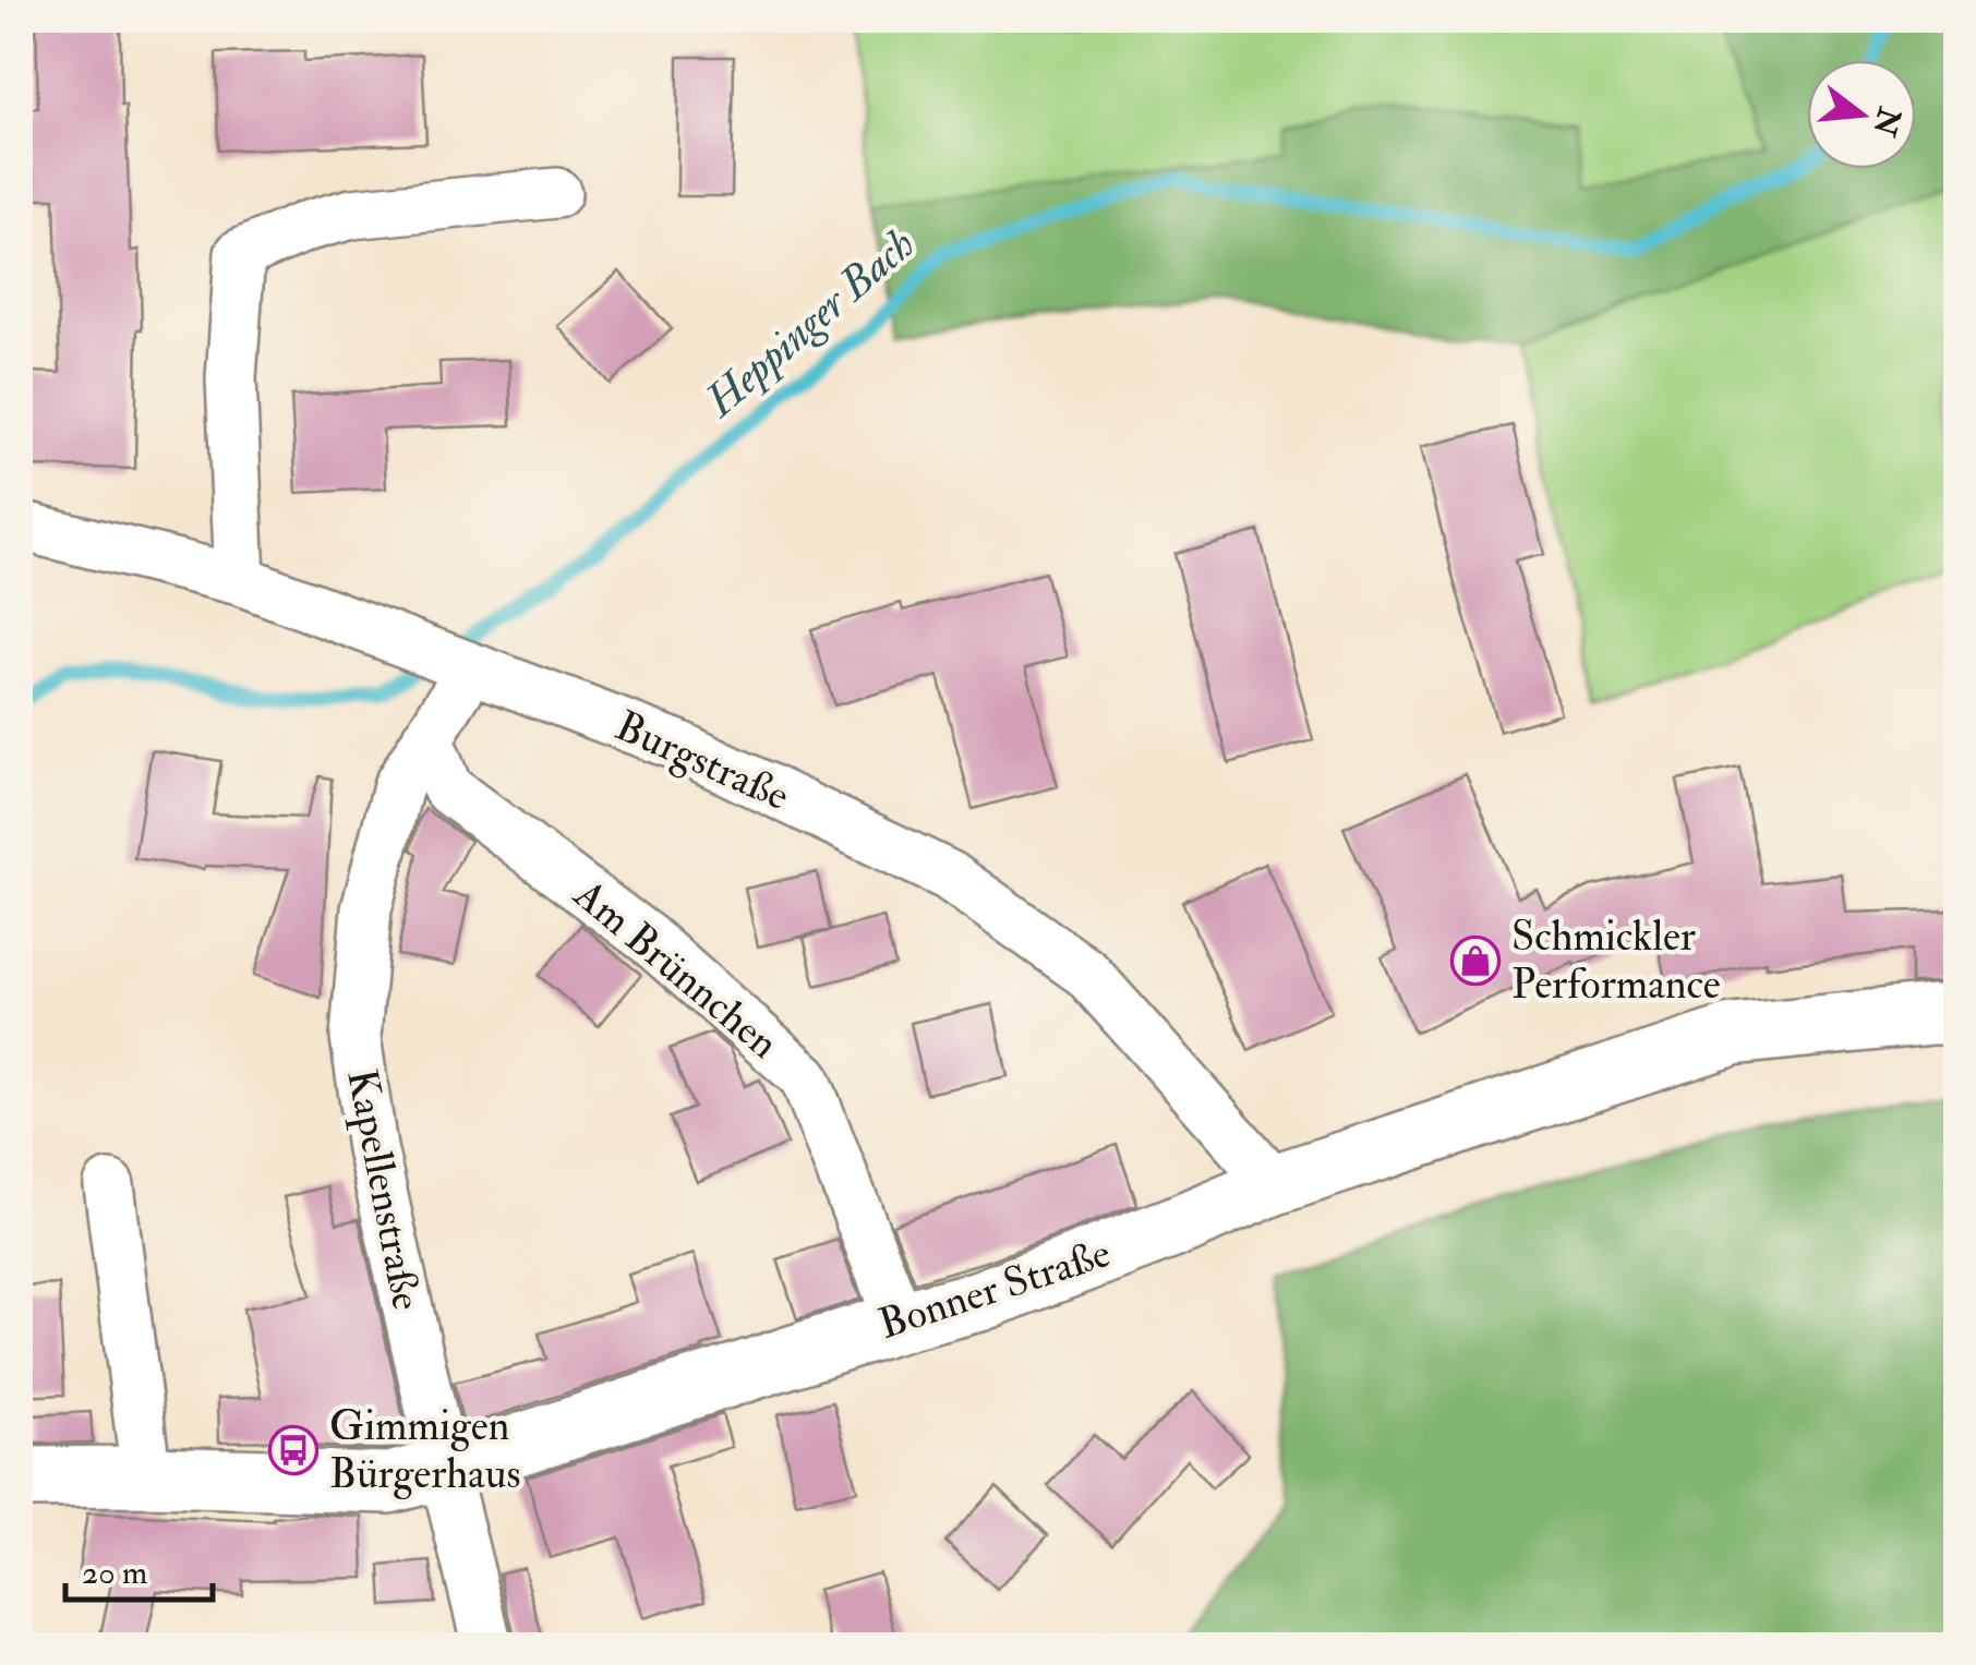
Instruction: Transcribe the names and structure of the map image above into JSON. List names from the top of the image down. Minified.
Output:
{"streets":{"main road":["Bonner Straße"],"street":["Burgstraße","Am Brünnchen","Kapellenstraße"]},"crossings":[["Burgstraße","Bonner Straße"],["Am Brünnchen","Kapellenstraße"],["Am Brünnchen","Bonner Straße"],["Kapellenstraße","Bonner Straße"]],"water":["Heppinger Bach"],"places":{"shop":["Schmickler Performance"],"bus stop":["Gimmigen Bürgerhaus"]},"scale_bar":"20 m","north":"right"}
